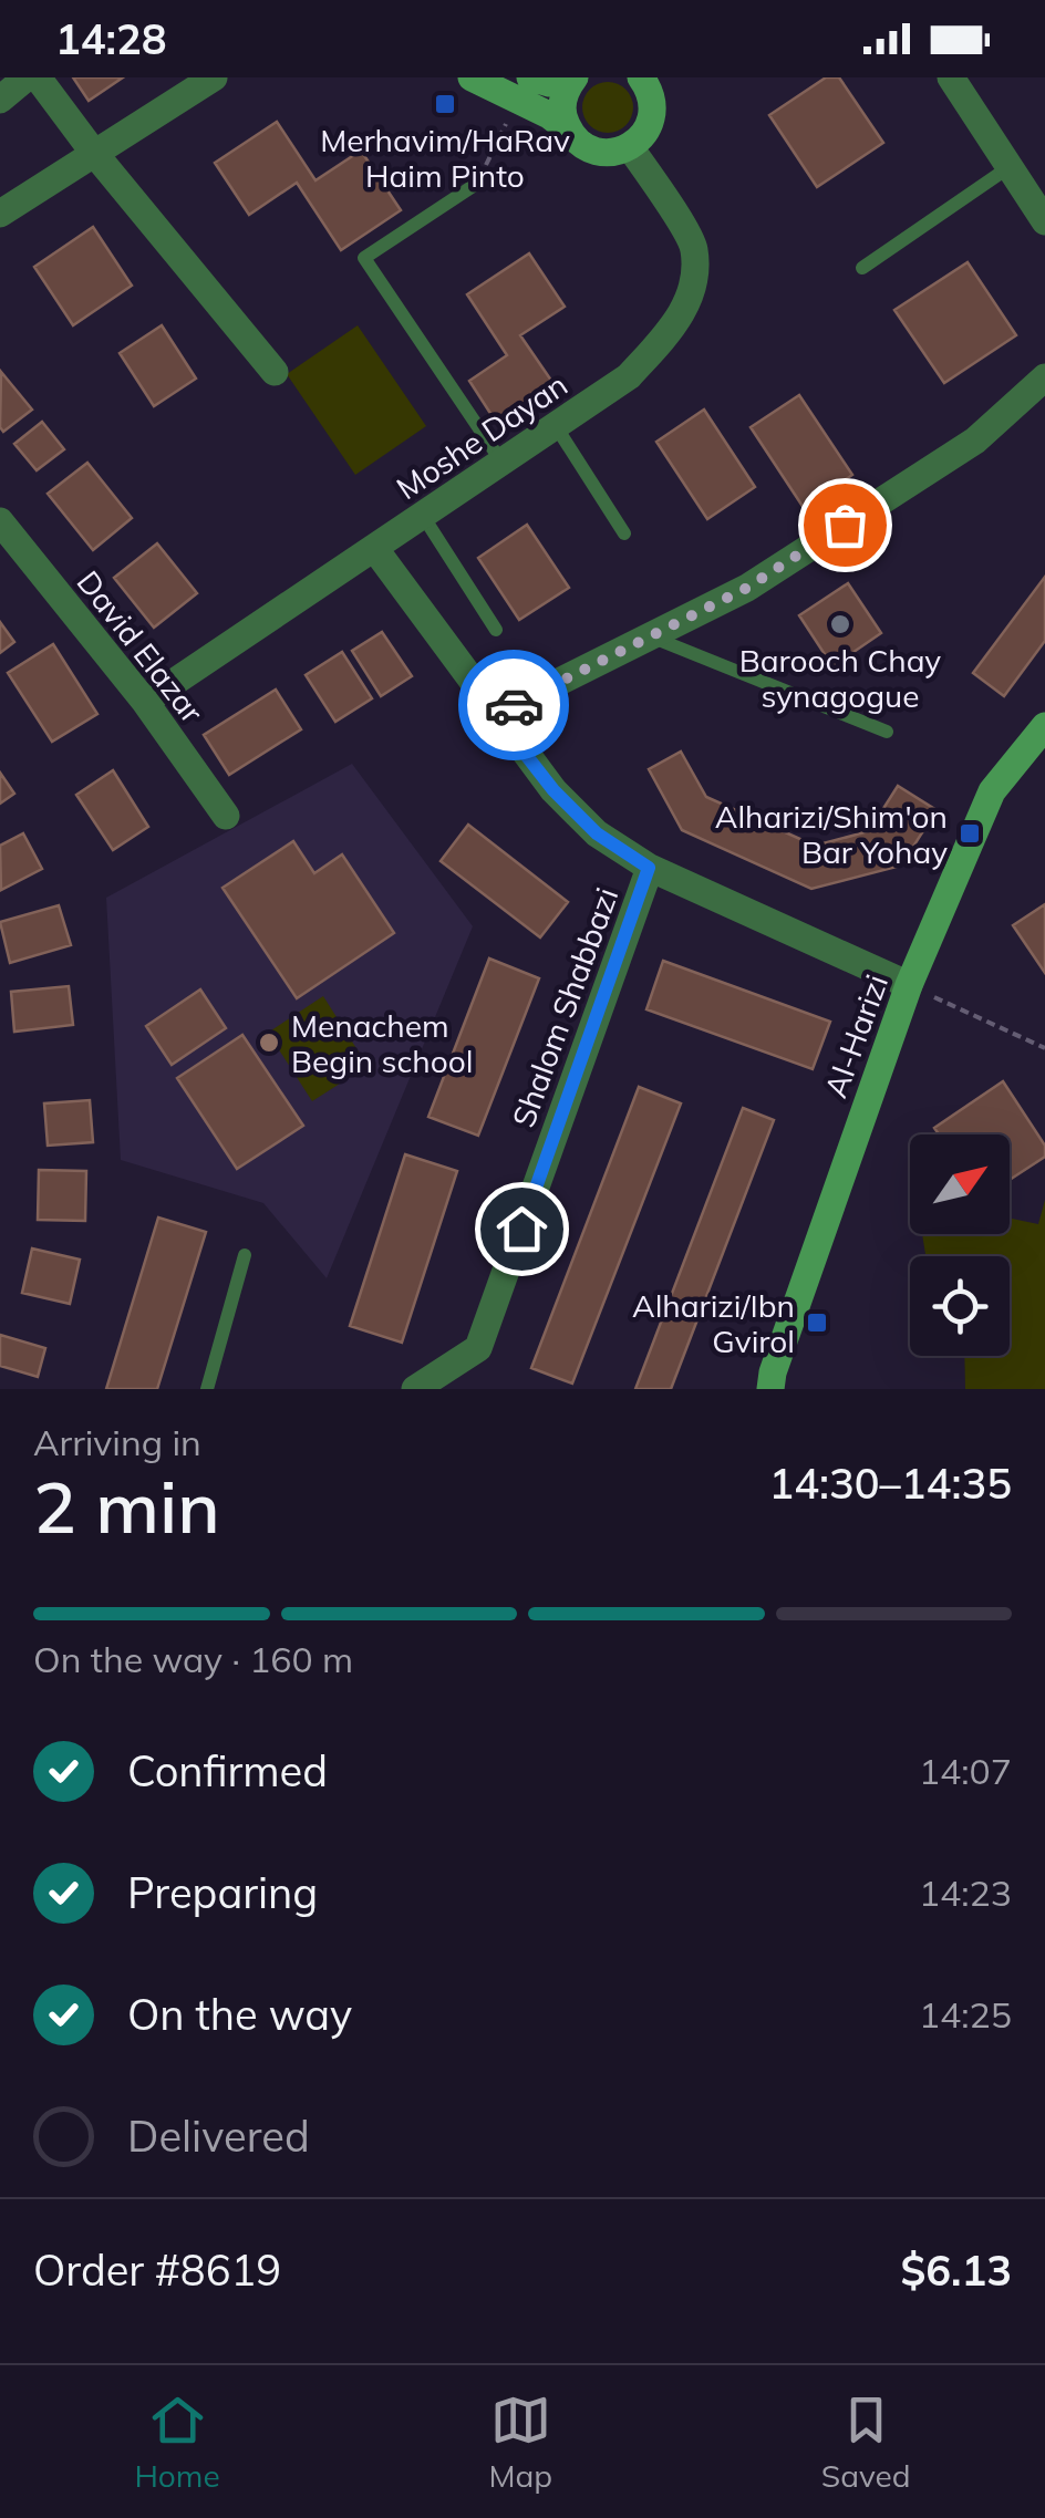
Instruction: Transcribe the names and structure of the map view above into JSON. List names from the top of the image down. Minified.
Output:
{"streets":{"street":["Moshe Dayan","David Elazar","Shalom Shabbazi","Al-Harizi"]},"crossings":[["Moshe Dayan","David Elazar"]],"places":{"transit":["Merhavim/HaRav Haim Pinto","Alharizi/Shim'on Bar Yohay","Alharizi/Ibn Gvirol"],"other":["Barooch Chay synagogue","Menachem Begin school"]},"north":"top right","page":{"status":"14:28","heading":["2 min","Arriving in","14:30–14:35"],"panel":["Order #8619","$6.13"],"bar":"On the way · 160 m","list":[["Confirmed","14:07"],["Preparing","14:23"],["On the way","14:25"],"Delivered"],"tabs":["Home","Map","Saved"]}}
